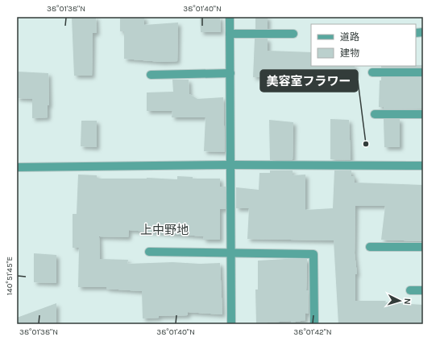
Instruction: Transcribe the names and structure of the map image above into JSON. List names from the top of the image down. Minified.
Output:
{"districts":["上中野地"],"places":["美容室フラワー"],"legend":["道路","建物"],"north":"right","coordinates":["38°01'38\"N","38°01'40\"N","140°51'45\"E","38°01'42\"N"]}
